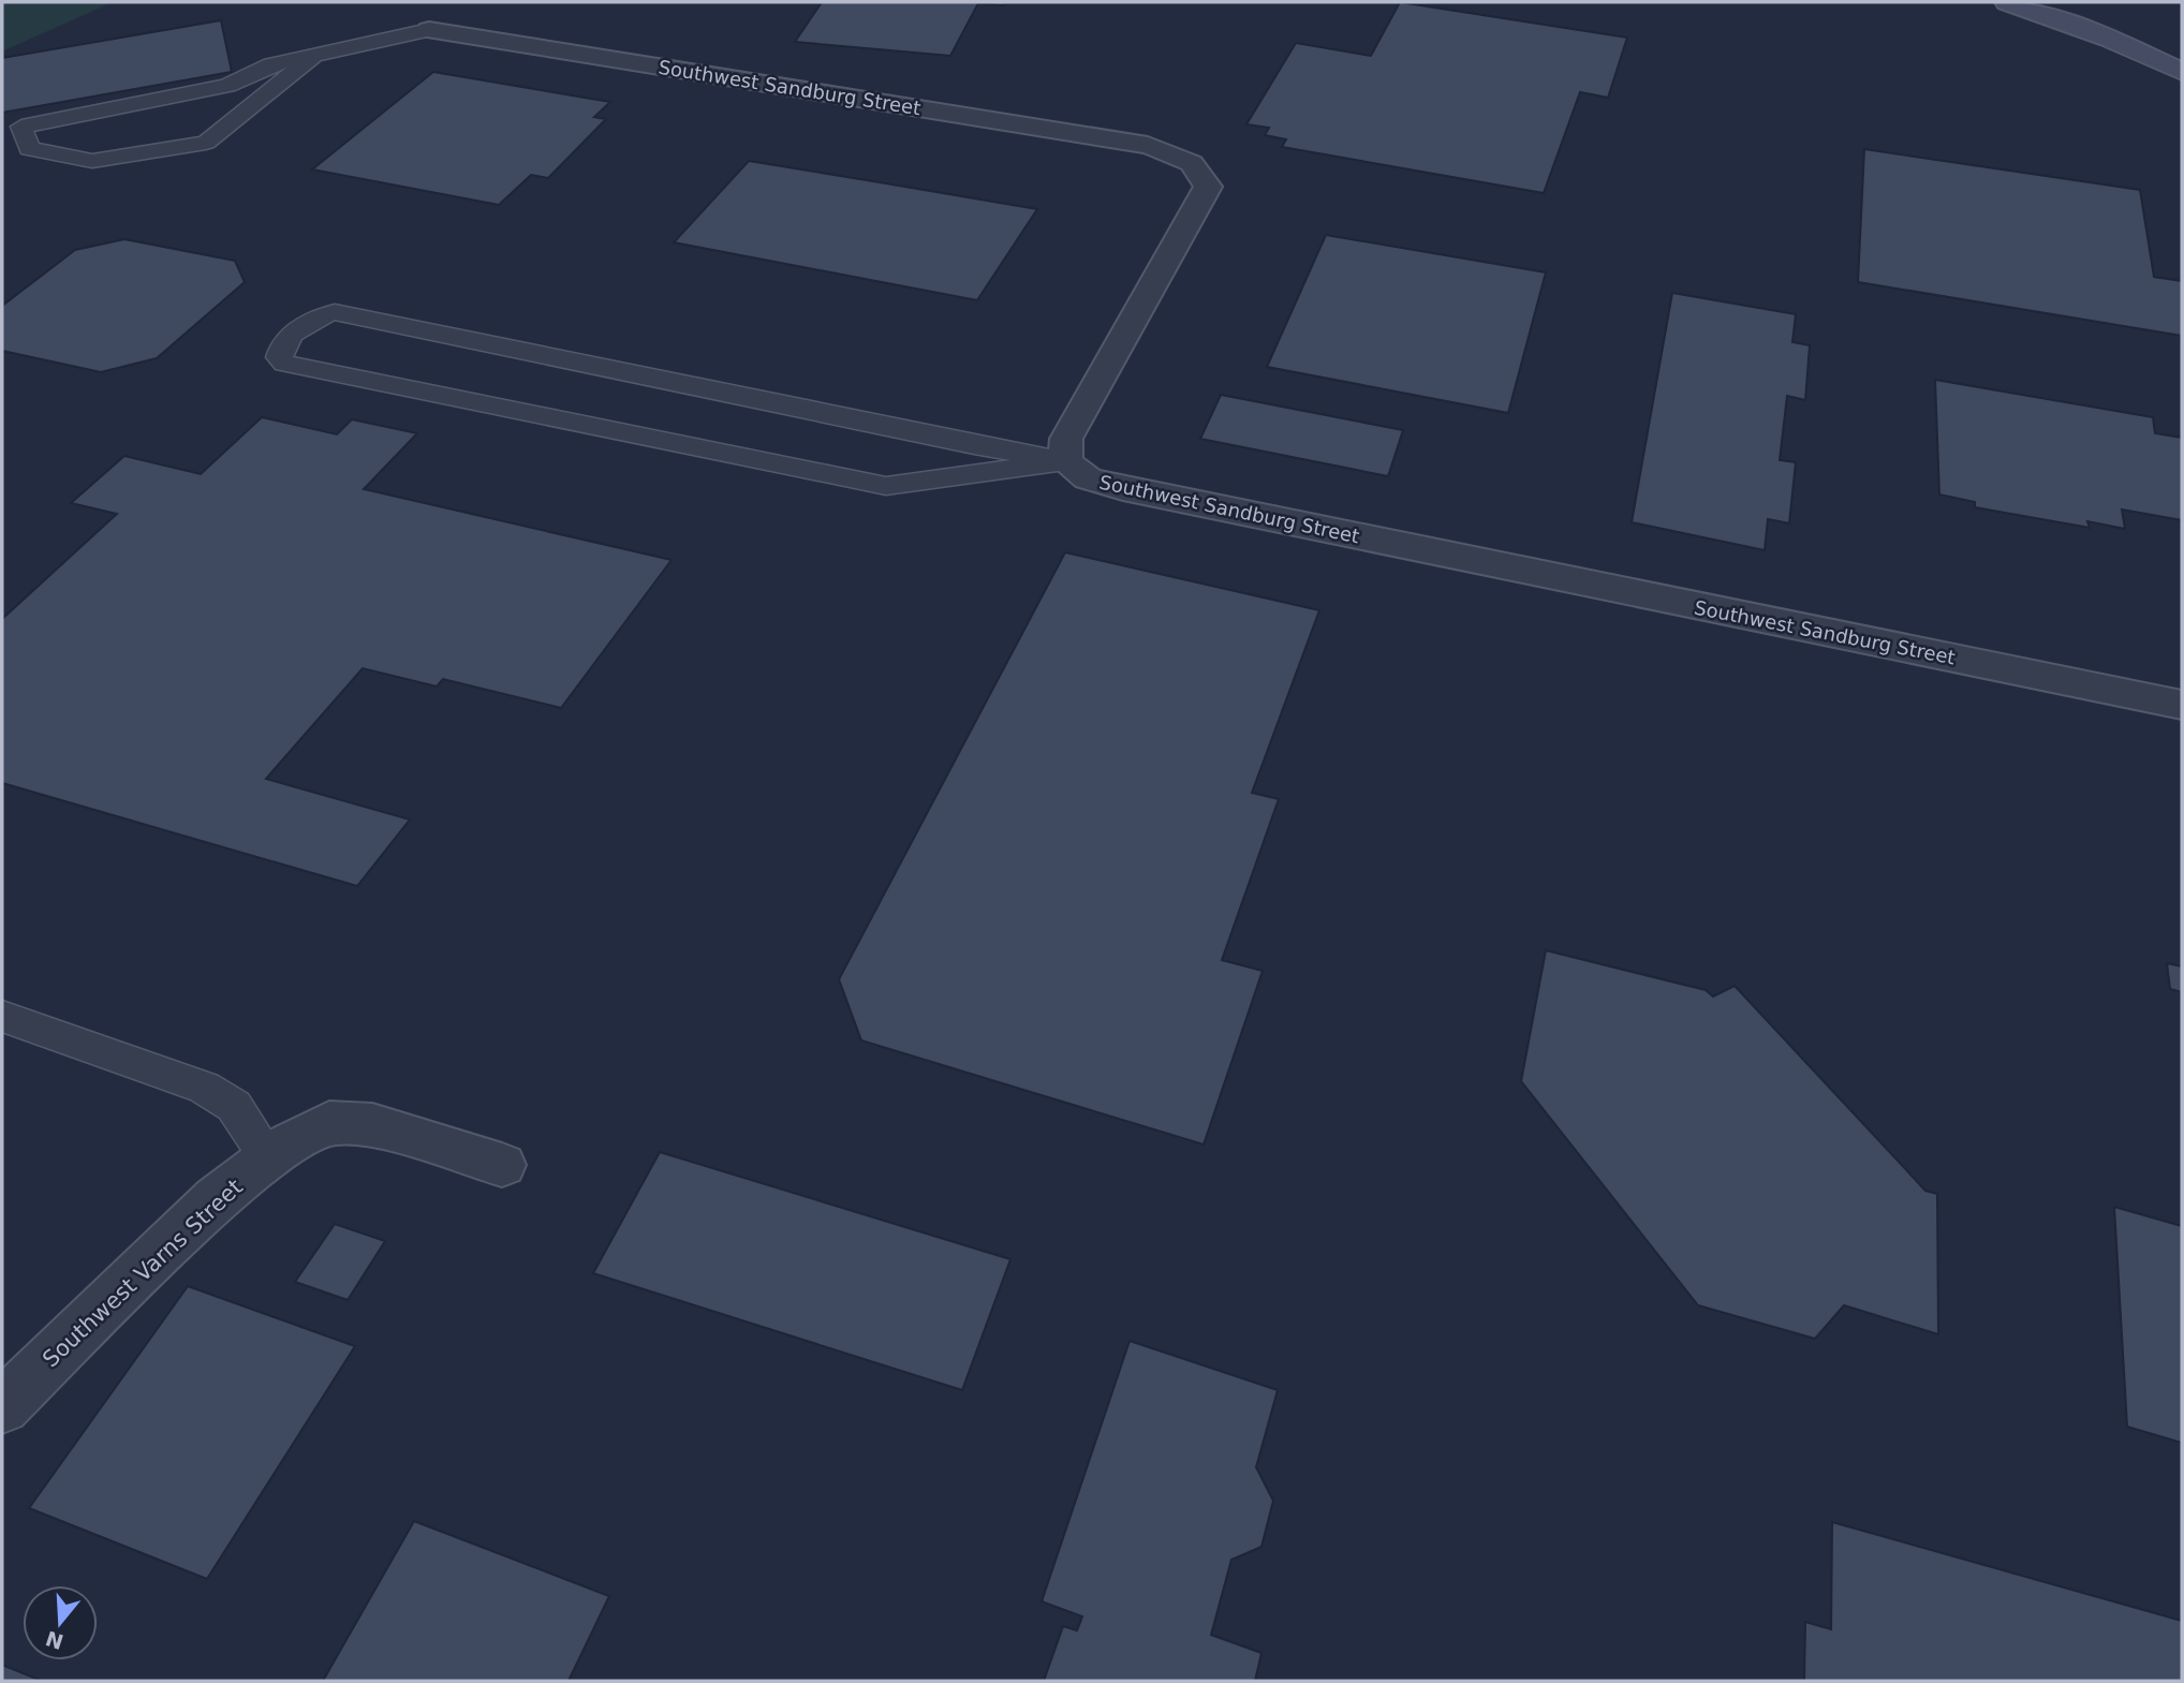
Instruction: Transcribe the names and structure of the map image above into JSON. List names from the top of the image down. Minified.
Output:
{"streets":{"street":["Southwest Sandburg Street","Southwest Varns Street"]},"north":"bottom"}
